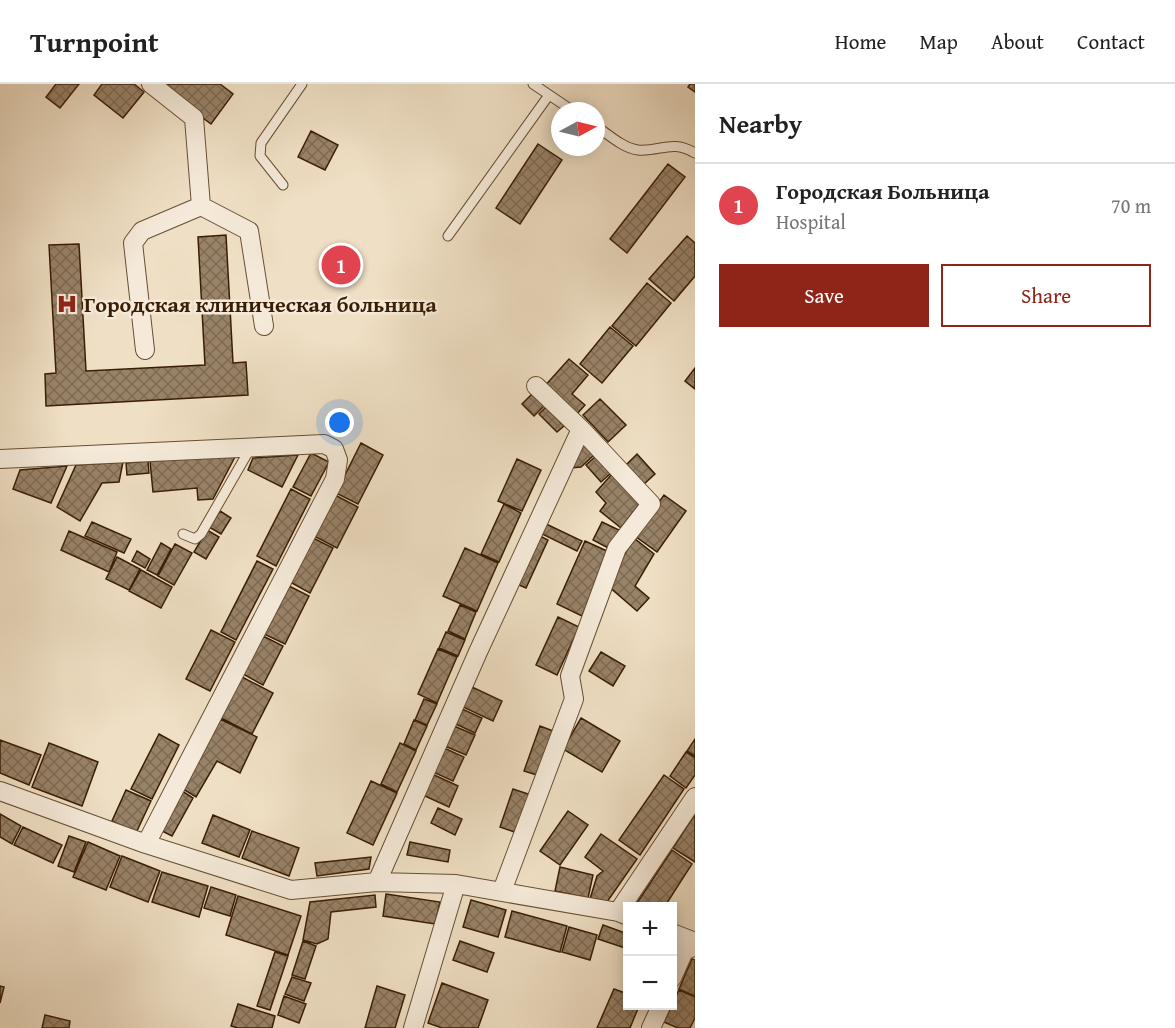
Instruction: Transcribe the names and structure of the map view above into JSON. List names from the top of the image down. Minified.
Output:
{"places":{"hospital":["Городская клиническая больница"]},"north":"right","page":{"header":"Turnpoint","nav":["Home","Map","About","Contact"],"heading":"Nearby","list":[{"mark":"1","name":"Городская Больница","note":"Hospital","value":"70 m"}],"pins":"1","buttons":["Save","Share"],"map_buttons":["+","−"]}}
